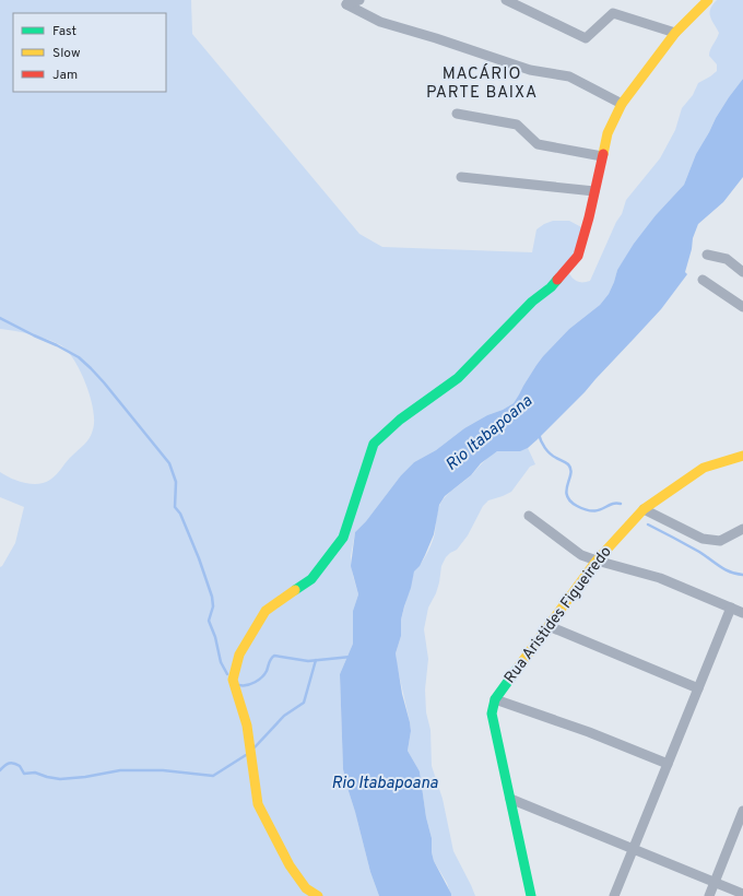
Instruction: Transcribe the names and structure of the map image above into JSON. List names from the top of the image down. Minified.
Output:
{"streets":{"street":["Rua Aristides Figueiredo"]},"districts":["MACÁRIO PARTE BAIXA"],"water":["Rio Itabapoana"],"legend":["Fast","Slow","Jam"]}
